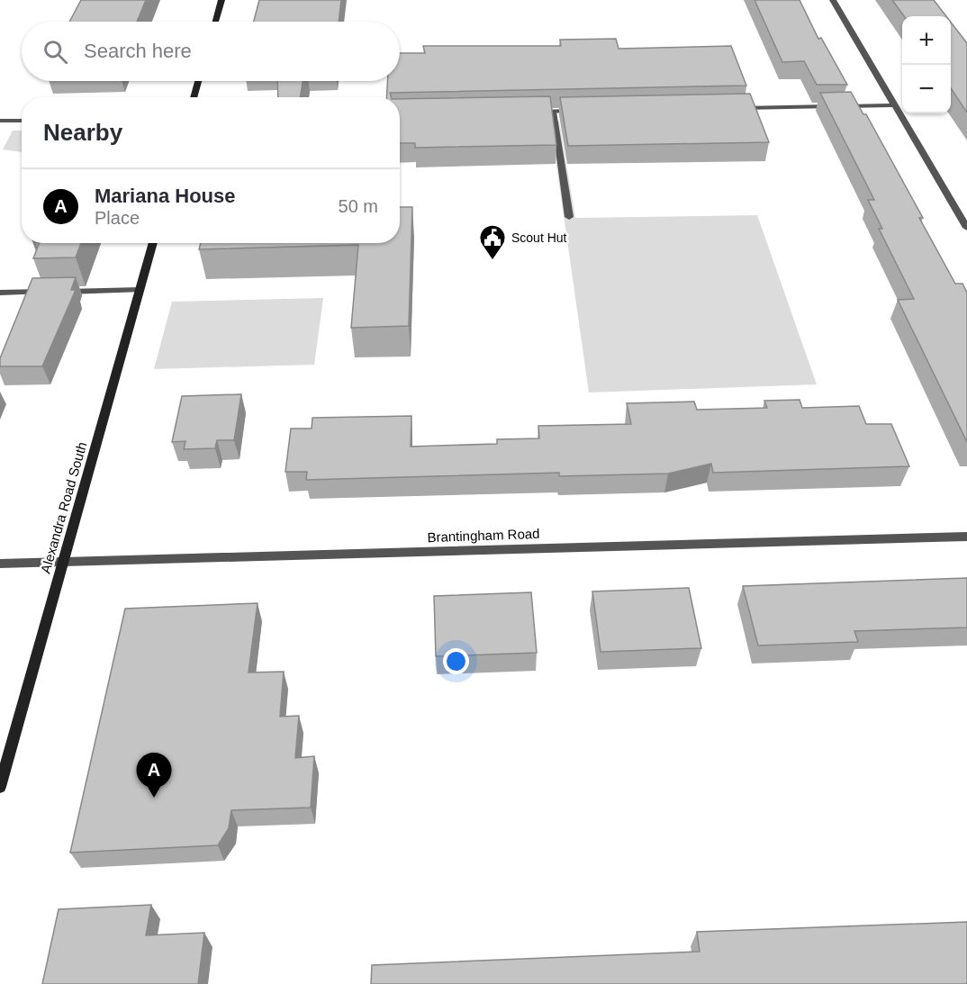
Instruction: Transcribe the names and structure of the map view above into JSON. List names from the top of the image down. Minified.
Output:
{"streets":{"street":["Alexandra Road South","Brantingham Road"]},"crossings":[["Alexandra Road South","Brantingham Road"]],"places":{"public building":["Scout Hut"]},"page":{"map_buttons":["+","−"],"search":"Search here","heading":"Nearby","list":[{"mark":"A","name":"Mariana House","note":"Place","value":"50 m"}],"pins":"A"}}
